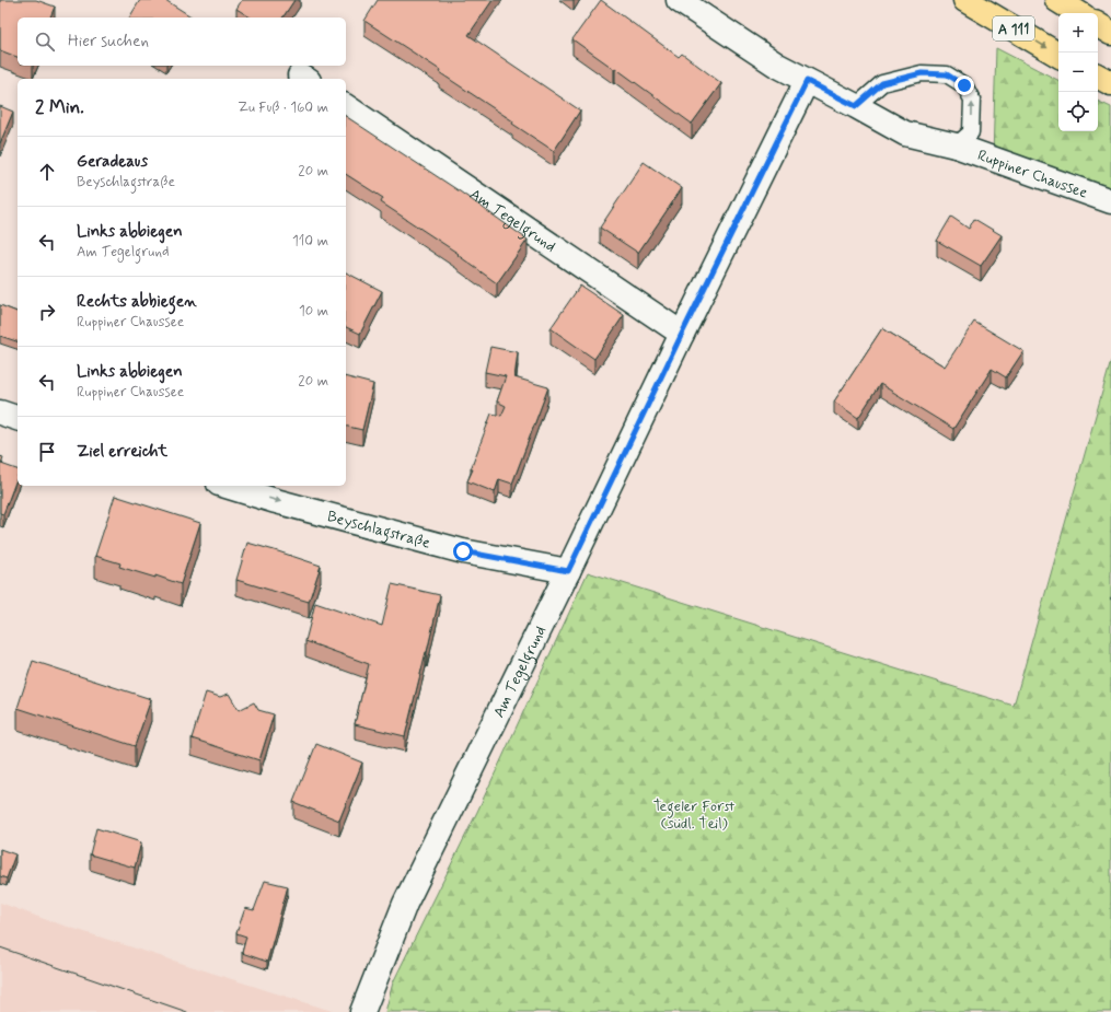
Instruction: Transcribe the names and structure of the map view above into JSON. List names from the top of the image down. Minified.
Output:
{"streets":{"highway":["A 111"],"street":["Ruppiner Chaussee","Am Tegelgrund","Beyschlagstraße"]},"crossings":[["Ruppiner Chaussee","Am Tegelgrund"],["Am Tegelgrund","Beyschlagstraße"]],"one_way":["Beyschlagstraße"],"parks":["Tegeler Forst (südl. Teil)"],"page":{"map_buttons":["+","−"],"search":"Hier suchen","heading":["2 Min.","Zu Fuß · 160 m"],"list":[["Geradeaus","Beyschlagstraße","20 m"],["Links abbiegen","Am Tegelgrund","110 m"],["Rechts abbiegen","Ruppiner Chaussee","10 m"],["Links abbiegen","Ruppiner Chaussee","20 m"],"Ziel erreicht"]}}
